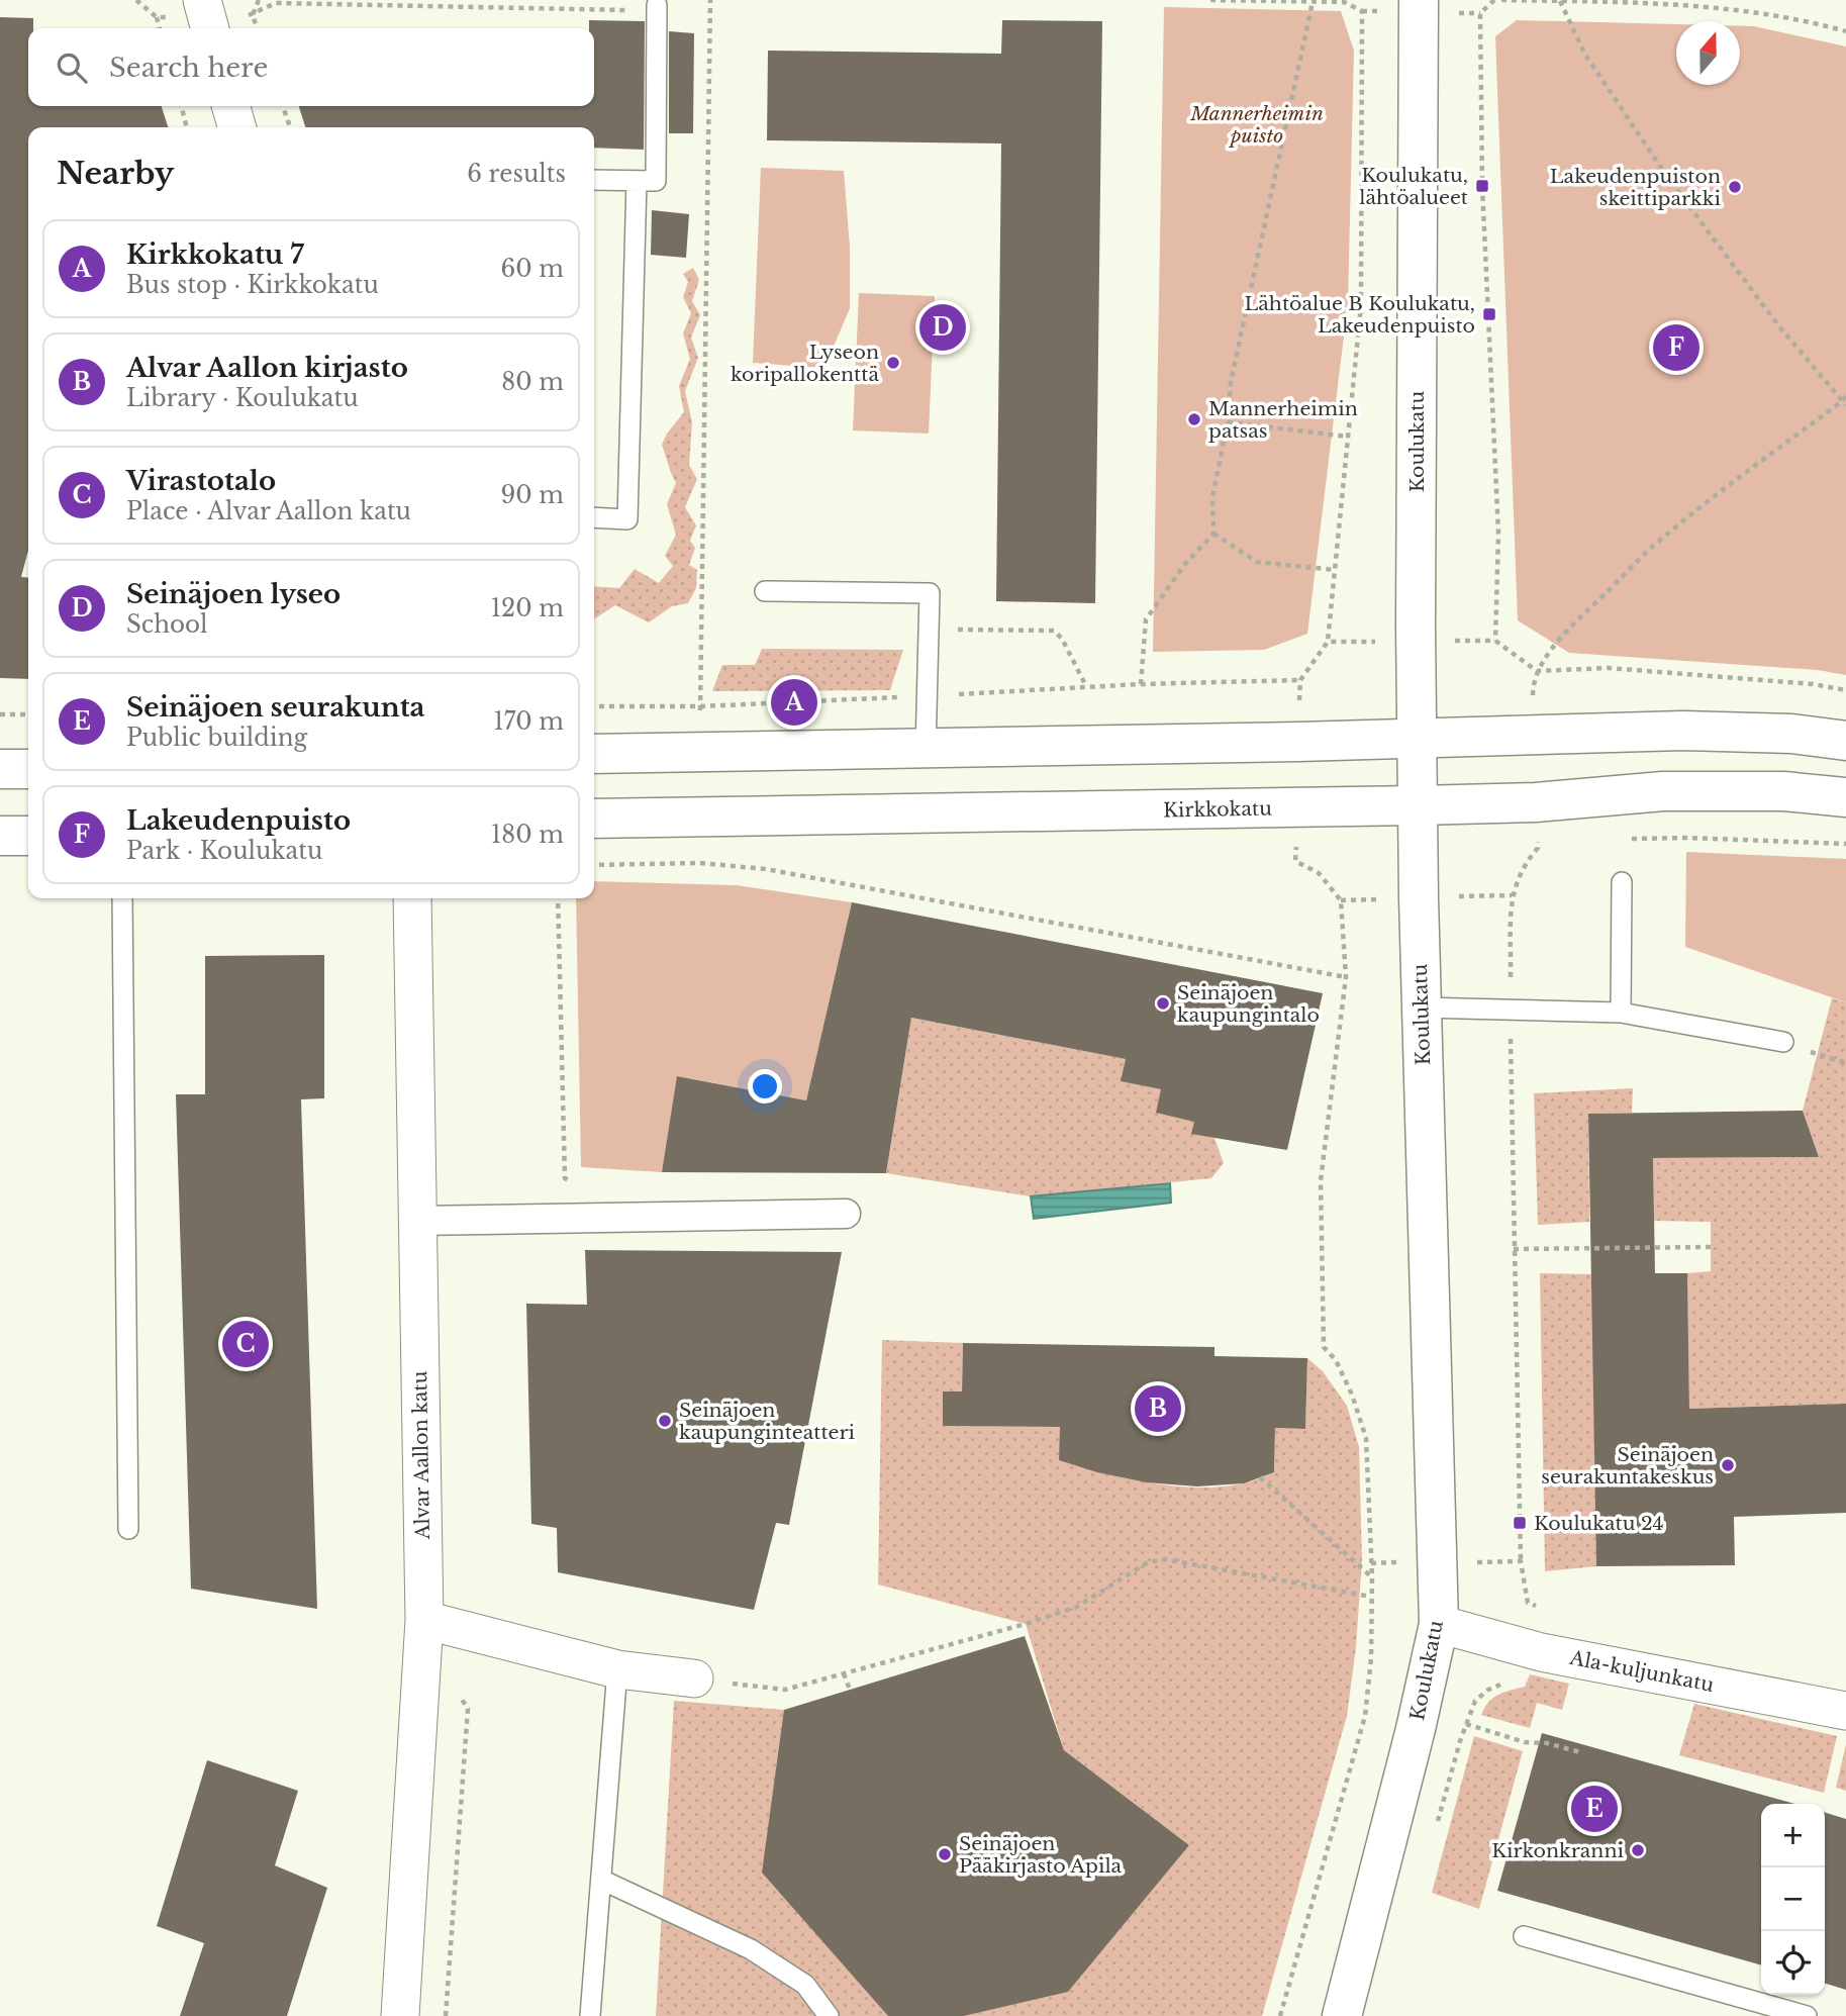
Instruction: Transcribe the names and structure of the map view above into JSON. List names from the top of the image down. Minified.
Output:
{"streets":{"main road":["Koulukatu","Kirkkokatu"],"street":["Alvar Aallon katu","Ala-kuljunkatu"]},"crossings":[["Koulukatu","Kirkkokatu"],["Koulukatu","Ala-kuljunkatu"]],"parks":["Mannerheimin puisto"],"places":{"transit":["Koulukatu, lähtöalueet","Lähtöalue B Koulukatu, Lakeudenpuisto","Koulukatu 24"],"other":["Lakeudenpuiston skeittiparkki","Lyseon koripallokenttä","Mannerheimin patsas","Seinäjoen kaupungintalo","Seinäjoen kaupunginteatteri","Seinäjoen seurakuntakeskus","Kirkonkranni","Seinäjoen Pääkirjasto Apila"]},"north":"top","page":{"search":"Search here","heading":["Nearby","6 results"],"list":[{"mark":"A","name":"Kirkkokatu 7","note":"Bus stop · Kirkkokatu","value":"60 m"},{"mark":"B","name":"Alvar Aallon kirjasto","note":"Library · Koulukatu","value":"80 m"},{"mark":"C","name":"Virastotalo","note":"Place · Alvar Aallon katu","value":"90 m"},{"mark":"D","name":"Seinäjoen lyseo","note":"School","value":"120 m"},{"mark":"E","name":"Seinäjoen seurakunta","note":"Public building","value":"170 m"},{"mark":"F","name":"Lakeudenpuisto","note":"Park · Koulukatu","value":"180 m"}],"pins":["D","F","A","C","B","E"],"map_buttons":["+","−"]}}
